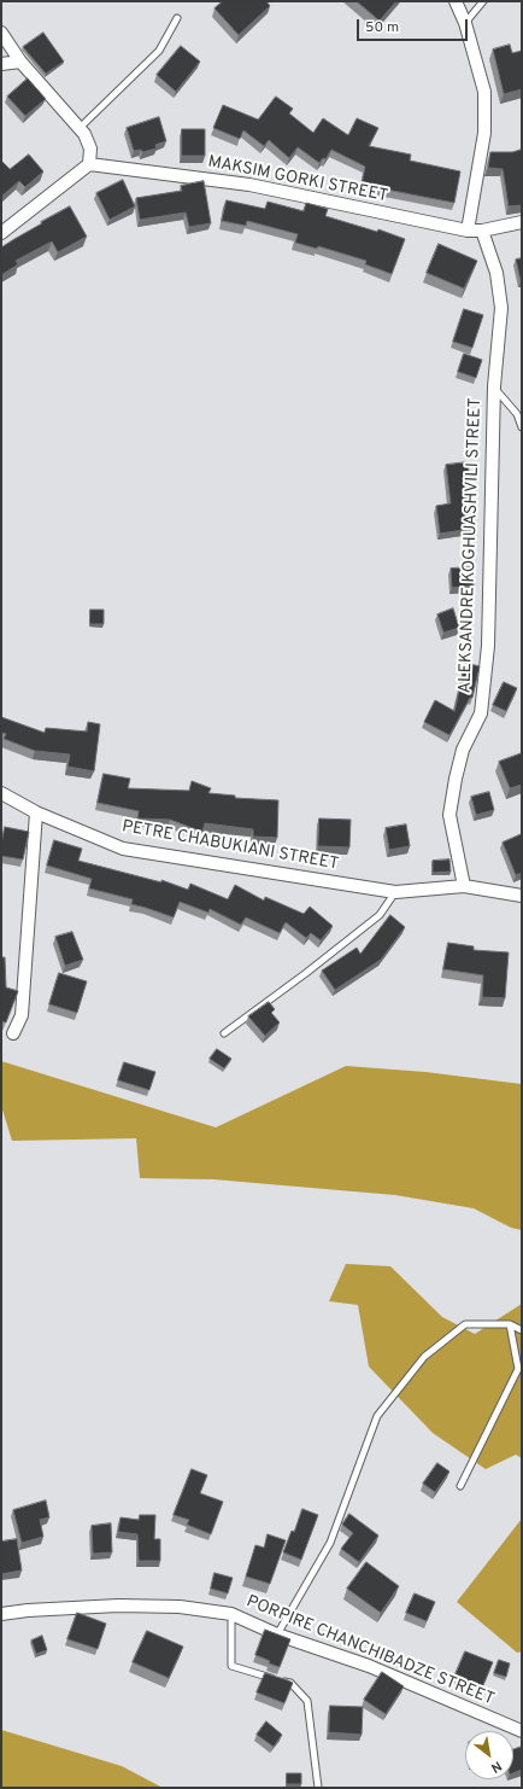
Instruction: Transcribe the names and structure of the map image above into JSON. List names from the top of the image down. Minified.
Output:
{"streets":{"street":["MAKSIM GORKI STREET","ALEKSANDRE KOGHUASHVILI STREET","PETRE CHABUKIANI STREET","PORPIRE CHANCHIBADZE STREET"]},"crossings":[["MAKSIM GORKI STREET","ALEKSANDRE KOGHUASHVILI STREET"],["ALEKSANDRE KOGHUASHVILI STREET","PETRE CHABUKIANI STREET"]],"scale_bar":"50 m","north":"bottom right"}
